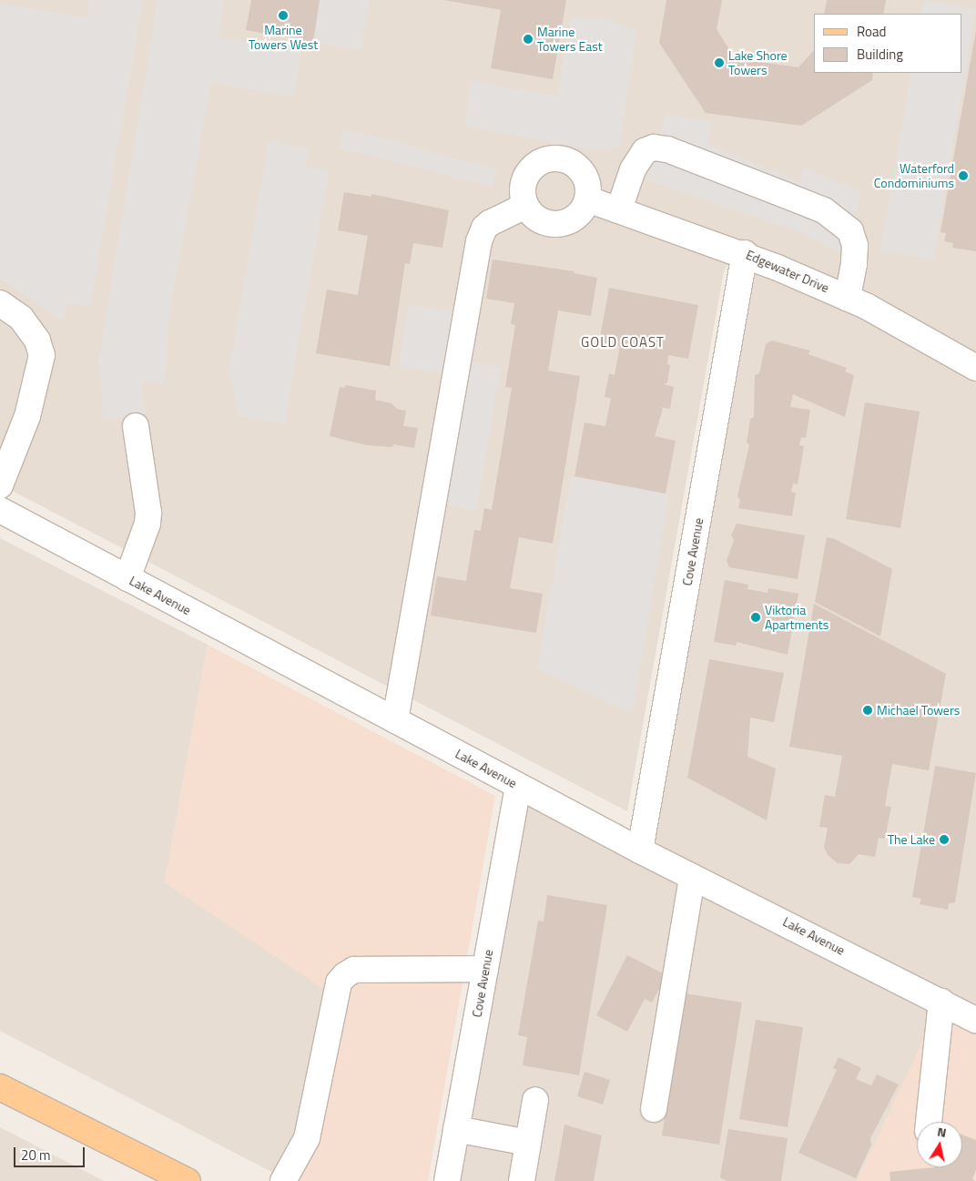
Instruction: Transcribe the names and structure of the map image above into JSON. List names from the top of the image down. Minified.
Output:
{"streets":{"street":["Edgewater Drive","Cove Avenue","Lake Avenue"]},"crossings":[["Edgewater Drive","Cove Avenue"],["Cove Avenue","Lake Avenue"]],"districts":["GOLD COAST"],"places":["Marine Towers West","Marine Towers East","Lake Shore Towers","Waterford Condominiums","Viktoria Apartments","Michael Towers","The Lake"],"legend":["Road","Building"],"scale_bar":"20 m","north":"top"}
